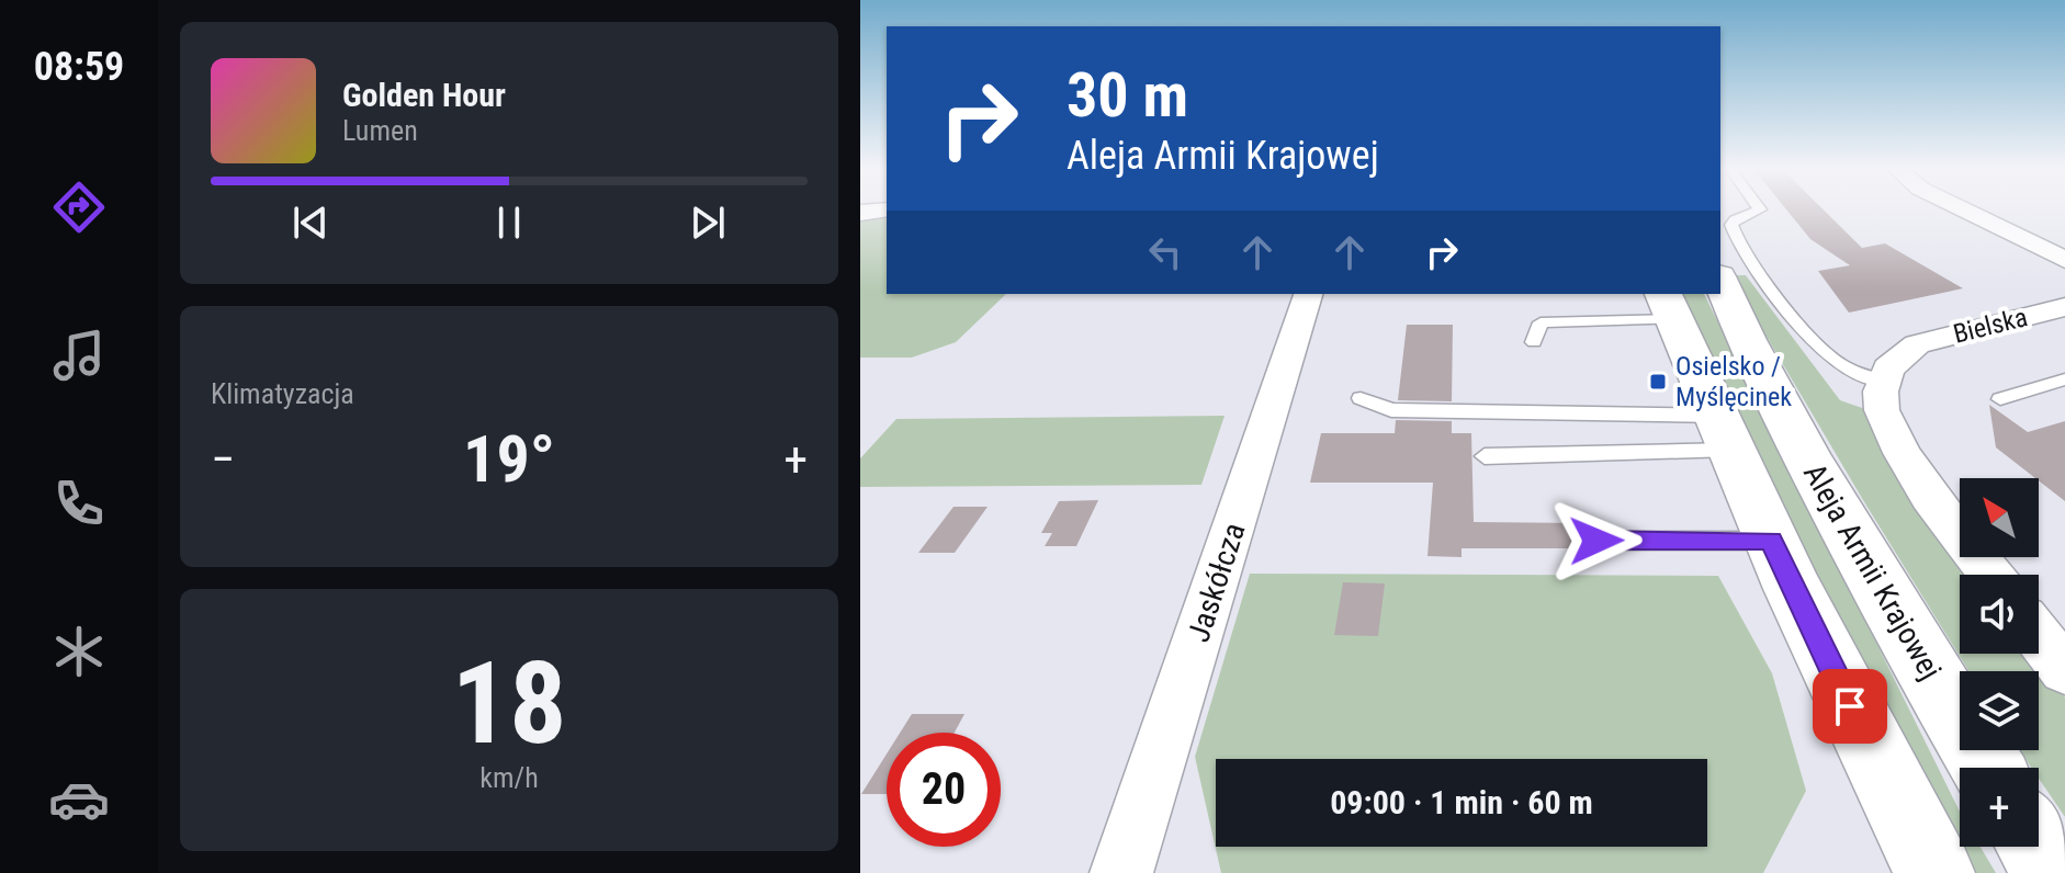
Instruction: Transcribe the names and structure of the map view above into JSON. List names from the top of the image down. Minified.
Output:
{"streets":{"main road":["Aleja Armii Krajowej"],"street":["Bielska","Jaskółcza"]},"places":{"transit":["Osielsko / Myślęcinek"]},"north":"top left","page":{"tabs":"08:59","turn":["30 m","Aleja Armii Krajowej"],"song":["Golden Hour","Lumen"],"tile":["Klimatyzacja",["18","km/h"]],"heat":["−","19°","+"],"map_buttons":"+","limit":"20","trip":"09:00 · 1 min · 60 m"}}
